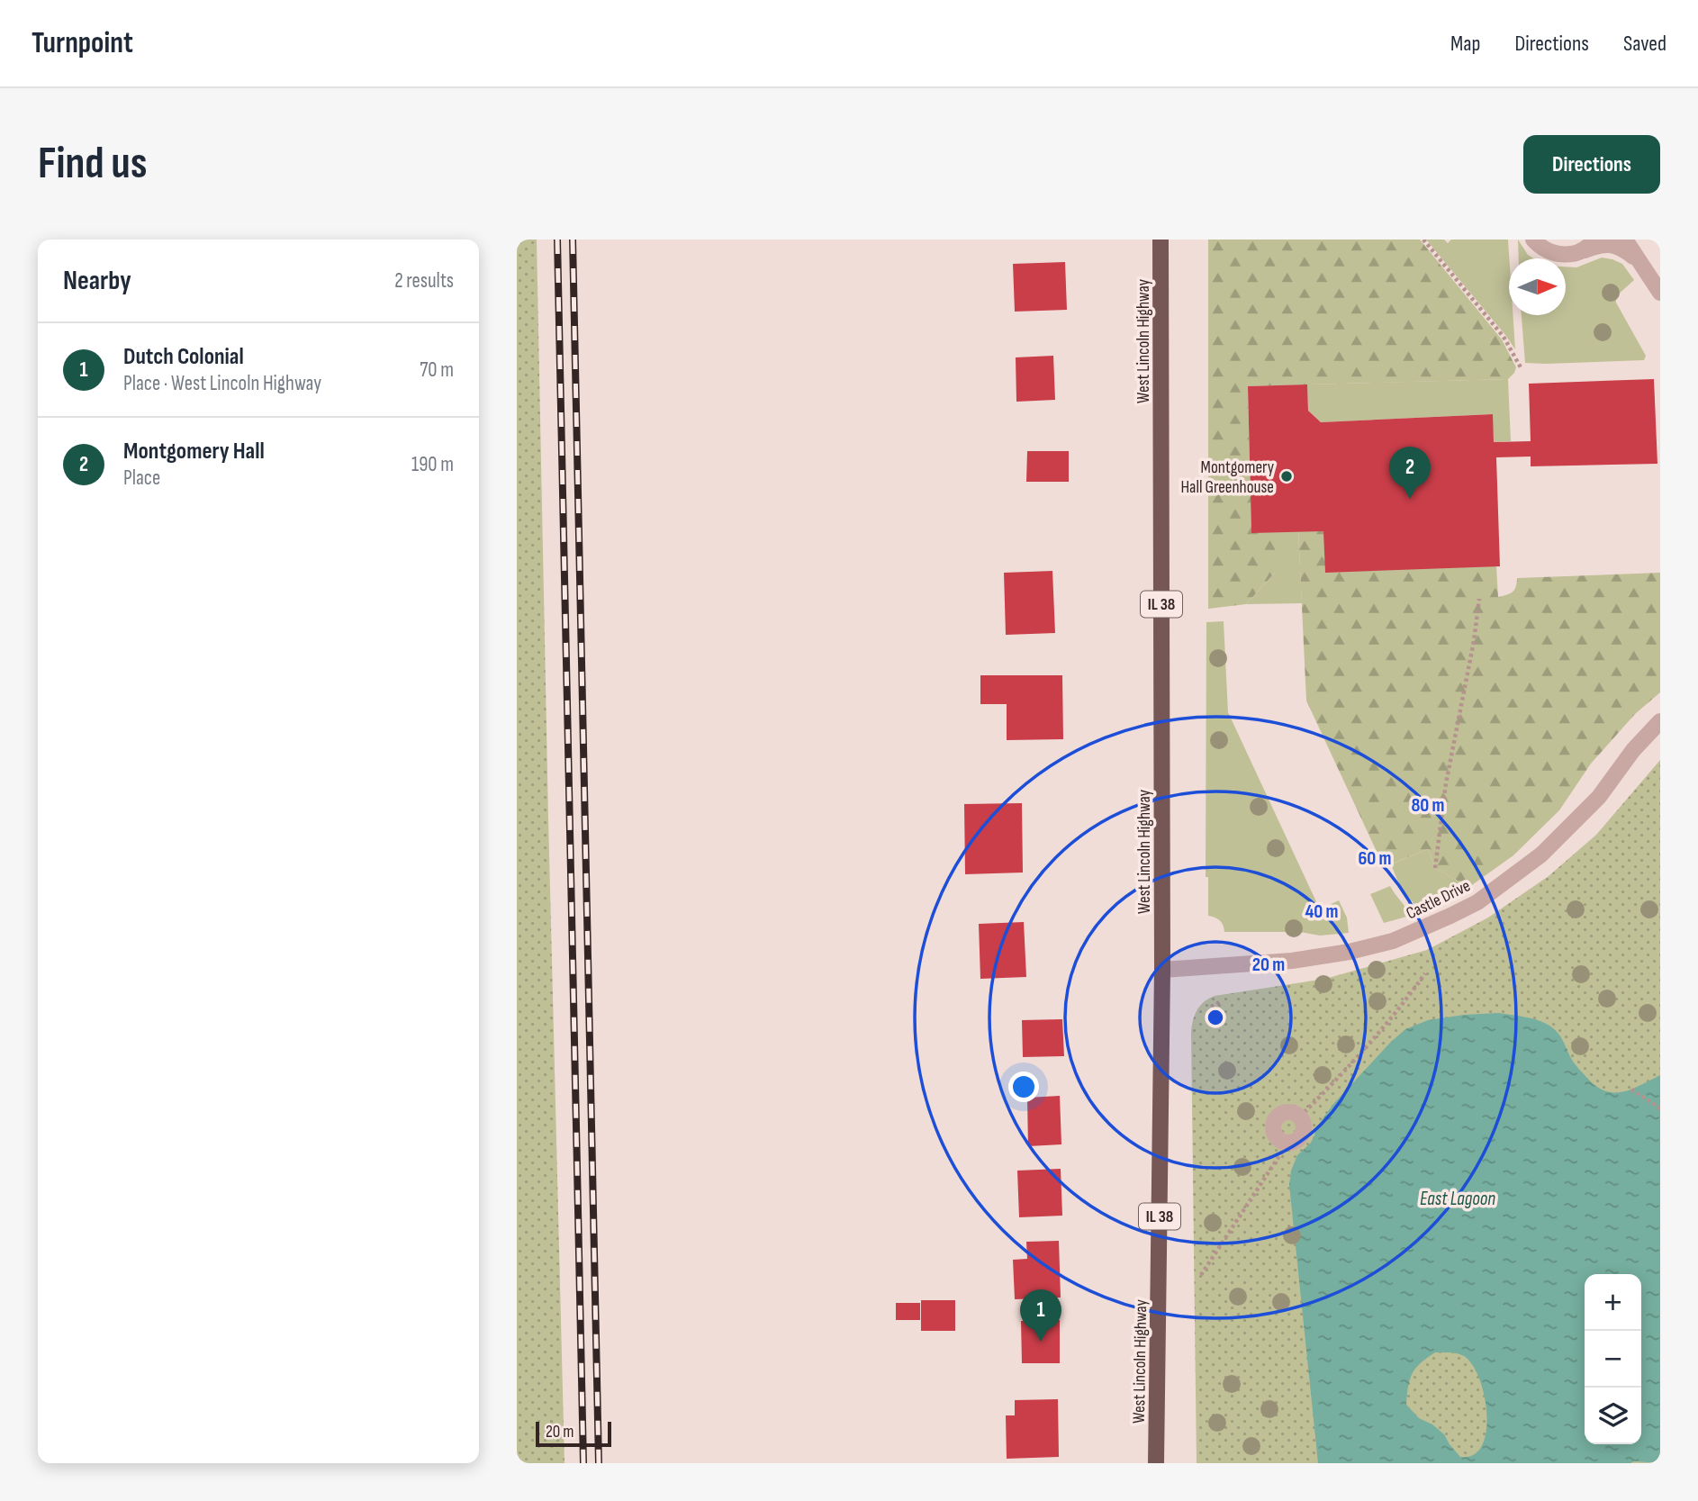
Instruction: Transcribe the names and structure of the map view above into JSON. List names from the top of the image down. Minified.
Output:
{"streets":{"main road":["West Lincoln Highway","IL 38"],"street":["Castle Drive"]},"crossings":[["West Lincoln Highway","Castle Drive"]],"water":["East Lagoon"],"places":["Montgomery Hall Greenhouse"],"scale_bar":"20 m","north":"right","page":{"header":"Turnpoint","nav":["Map","Directions","Saved"],"buttons":"Directions","title":"Find us","heading":["Nearby","2 results"],"list":[{"mark":"1","name":"Dutch Colonial","note":"Place · West Lincoln Highway","value":"70 m"},{"mark":"2","name":"Montgomery Hall","note":"Place","value":"190 m"}],"pins":["2","1"],"map_buttons":["+","−"],"scale":"20 m"},"rings":["80 m","60 m","40 m","20 m"]}
